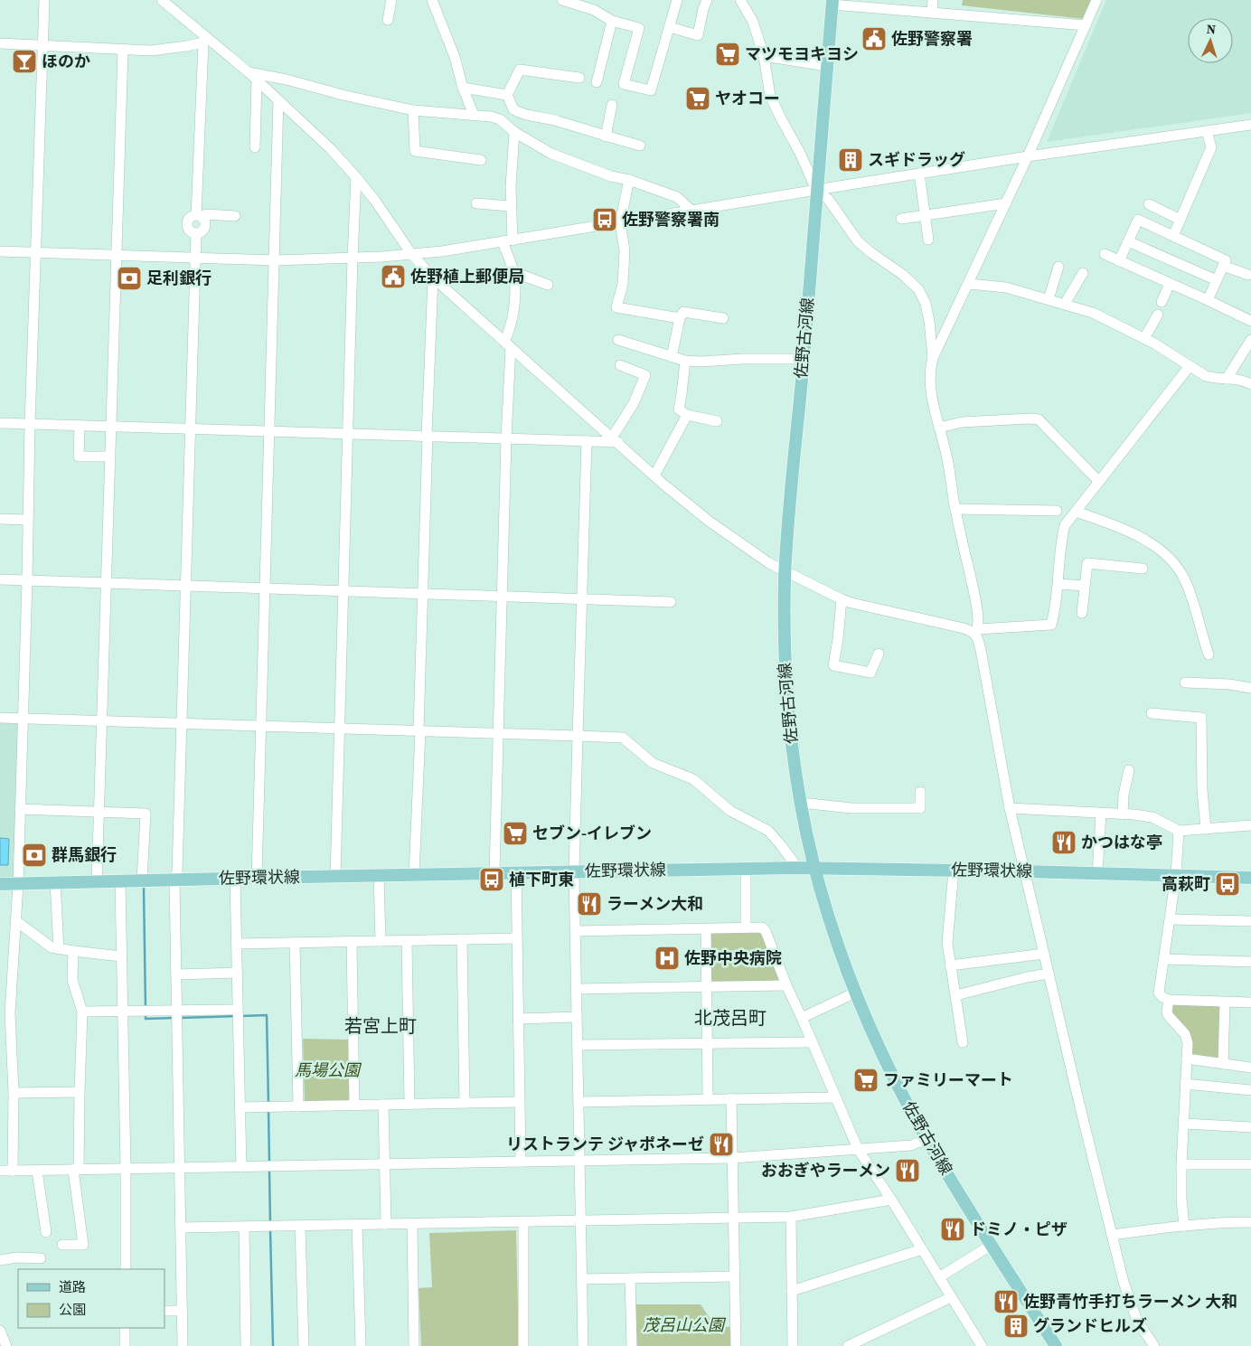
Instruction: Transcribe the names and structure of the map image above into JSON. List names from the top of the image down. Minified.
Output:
{"streets":{"main road":["佐野古河線","佐野環状線"]},"crossings":[["佐野古河線","佐野環状線"]],"districts":["北茂呂町","若宮上町"],"parks":["馬場公園","茂呂山公園"],"places":{"public building":["佐野警察署","佐野植上郵便局"],"supermarket":["マツモヨキヨシ","ヤオコー","セブン-イレブン","ファミリーマート"],"bar":["ほのか"],"building":["スギドラッグ","グランドヒルズ"],"bus stop":["佐野警察署南","植下町東","高萩町"],"bank":["足利銀行","群馬銀行"],"restaurant":["かつはな亭","ラーメン大和","リストランテ ジャポネーゼ","おおぎやラーメン","ドミノ・ピザ","佐野青竹手打ちラーメン 大和"],"hospital":["佐野中央病院"]},"legend":["道路","公園"],"north":"top"}
